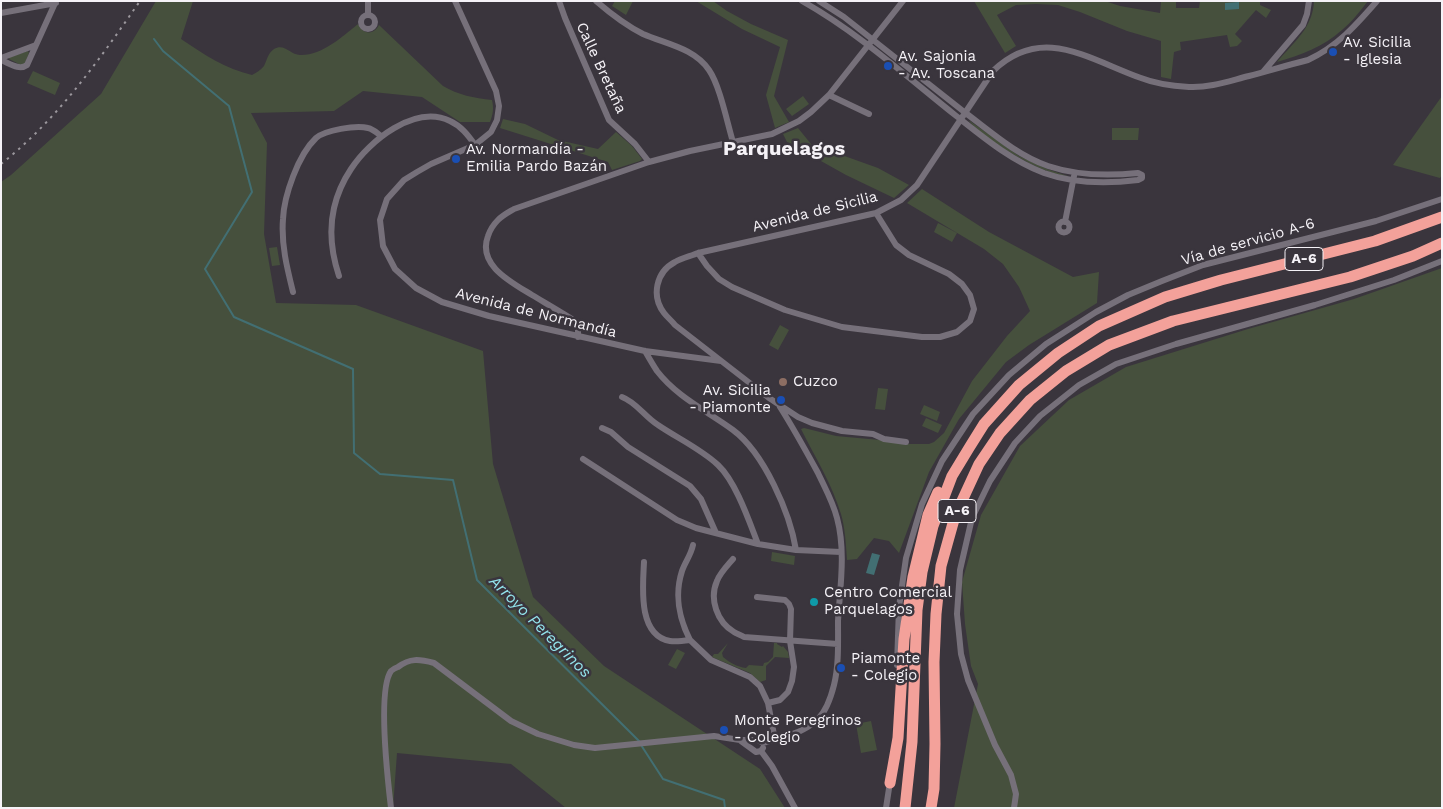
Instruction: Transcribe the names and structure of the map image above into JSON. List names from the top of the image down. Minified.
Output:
{"streets":{"highway":["A-6"],"street":["Calle Bretaña","Avenida de Sicilia","Vía de servicio A-6","Avenida de Normandía"]},"crossings":[["Avenida de Sicilia","Avenida de Normandía"]],"districts":["Parquelagos"],"water":["Arroyo Peregrinos"],"places":["Av. Sicilia - Iglesia","Av. Sajonia - Av. Toscana","Av. Normandía - Emilia Pardo Bazán","Cuzco","Av. Sicilia - Piamonte","Centro Comercial Parquelagos","Piamonte - Colegio","Monte Peregrinos - Colegio"]}
